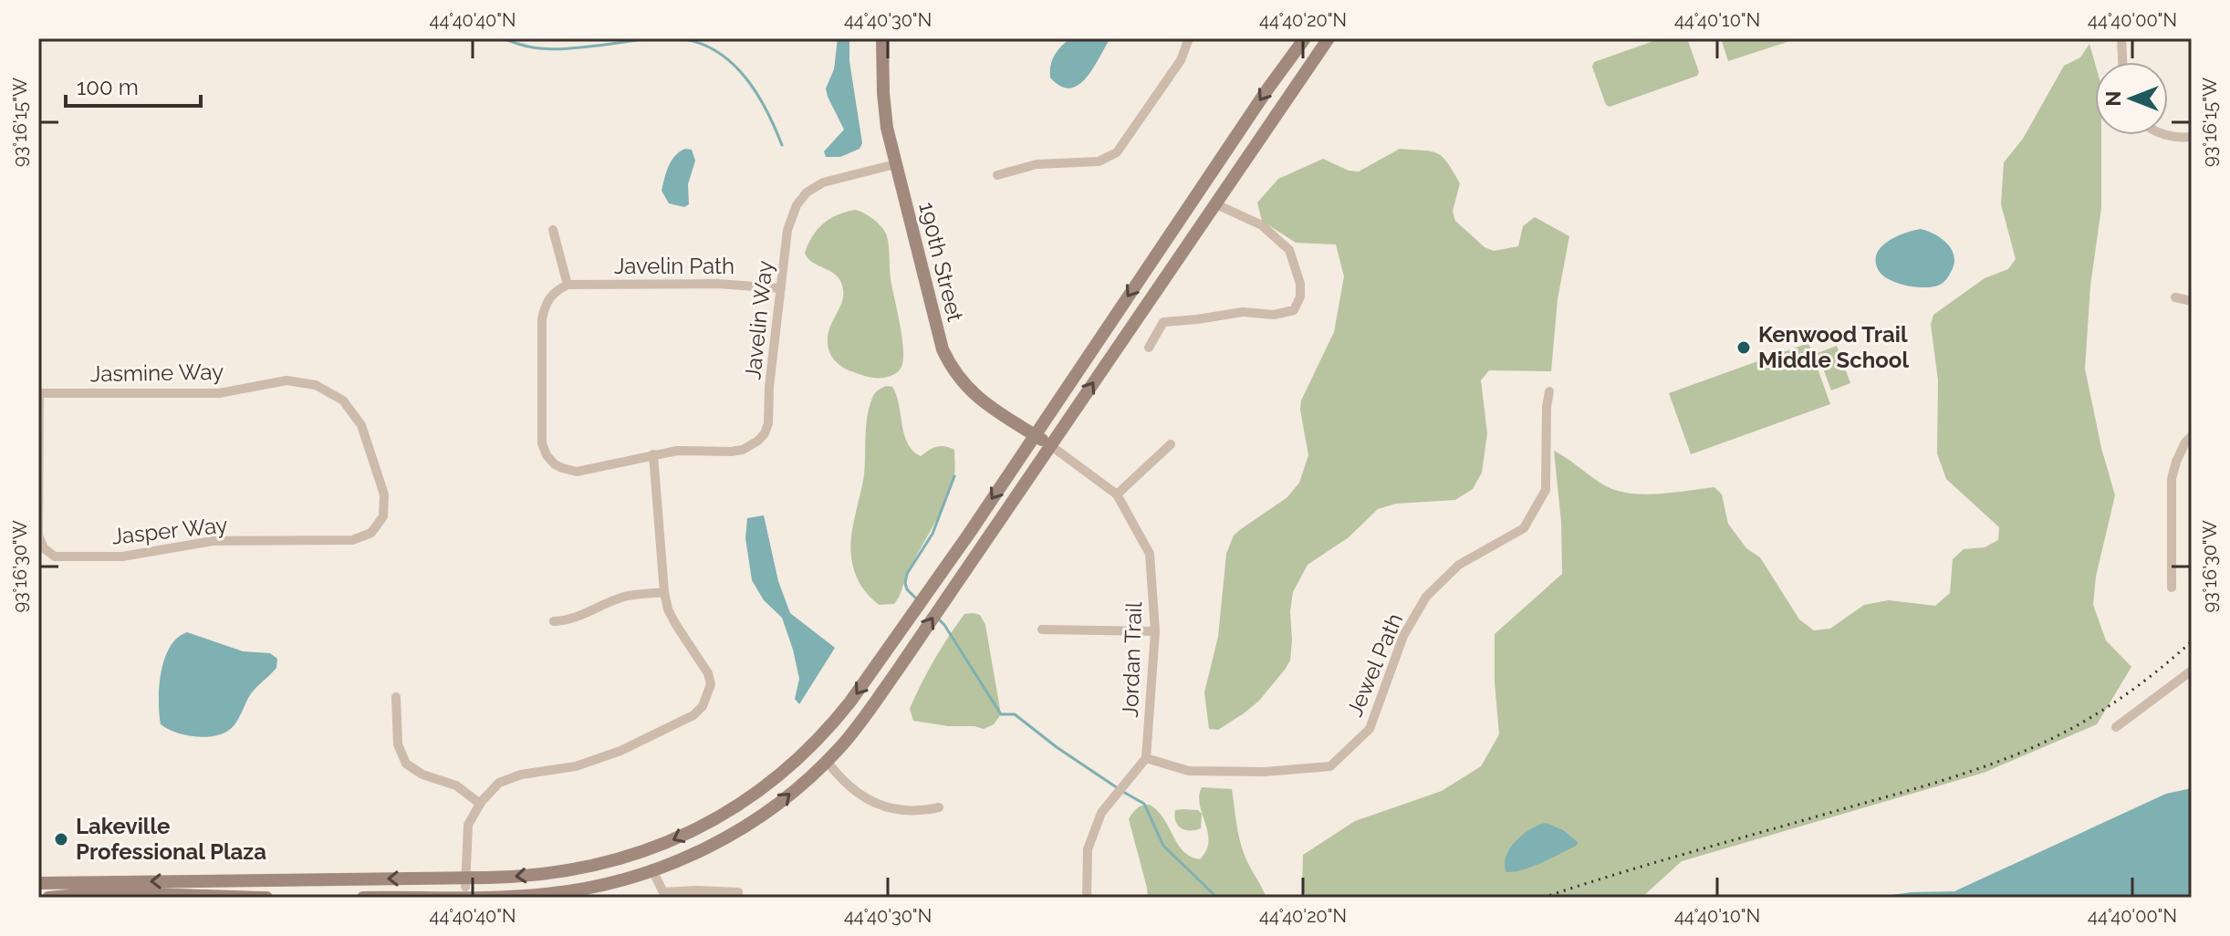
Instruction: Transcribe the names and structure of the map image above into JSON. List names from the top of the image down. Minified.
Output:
{"streets":{"main road":["190th Street"],"street":["Javelin Path","Javelin Way","Jasmine Way","Jasper Way","Jordan Trail","Jewel Path"]},"crossings":[["190th Street","Javelin Way"],["190th Street","Jordan Trail"],["Javelin Path","Javelin Way"],["Jasmine Way","Jasper Way"],["Jordan Trail","Jewel Path"]],"places":["Kenwood Trail Middle School","Lakeville Professional Plaza"],"scale_bar":"100 m","north":"left","coordinates":["44°40'40\"N","44°40'30\"N","44°40'20\"N","44°40'10\"N","44°40'00\"N","93°16'15\"W","93°16'30\"W"]}
